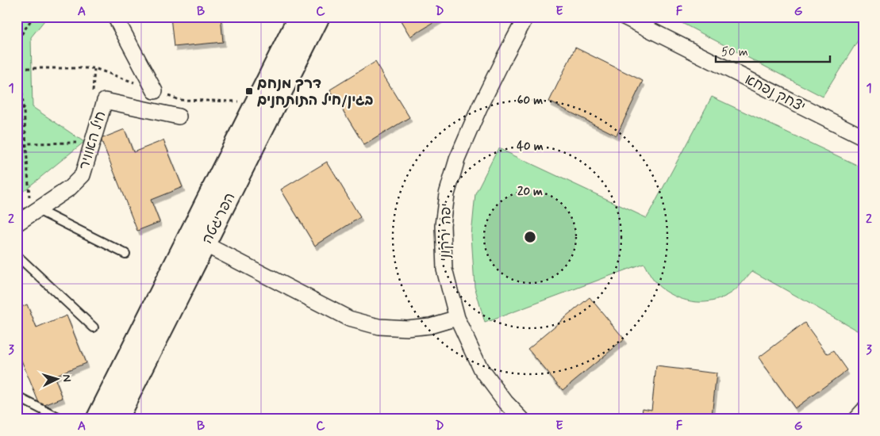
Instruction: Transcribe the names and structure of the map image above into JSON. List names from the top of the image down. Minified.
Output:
{"streets":{"street":["יצחק נפחא","חיל האוויר","הפריגטה","יפה ירקוני"]},"places":{"transit":["דרך מנחם בגין/חיל התותחנים"]},"scale_bar":"50 m","north":"right","grid":{"columns":["A","B","C","D","E","F","G"],"rows":["1","2","3"]},"rings":["60 m","40 m","20 m"]}
